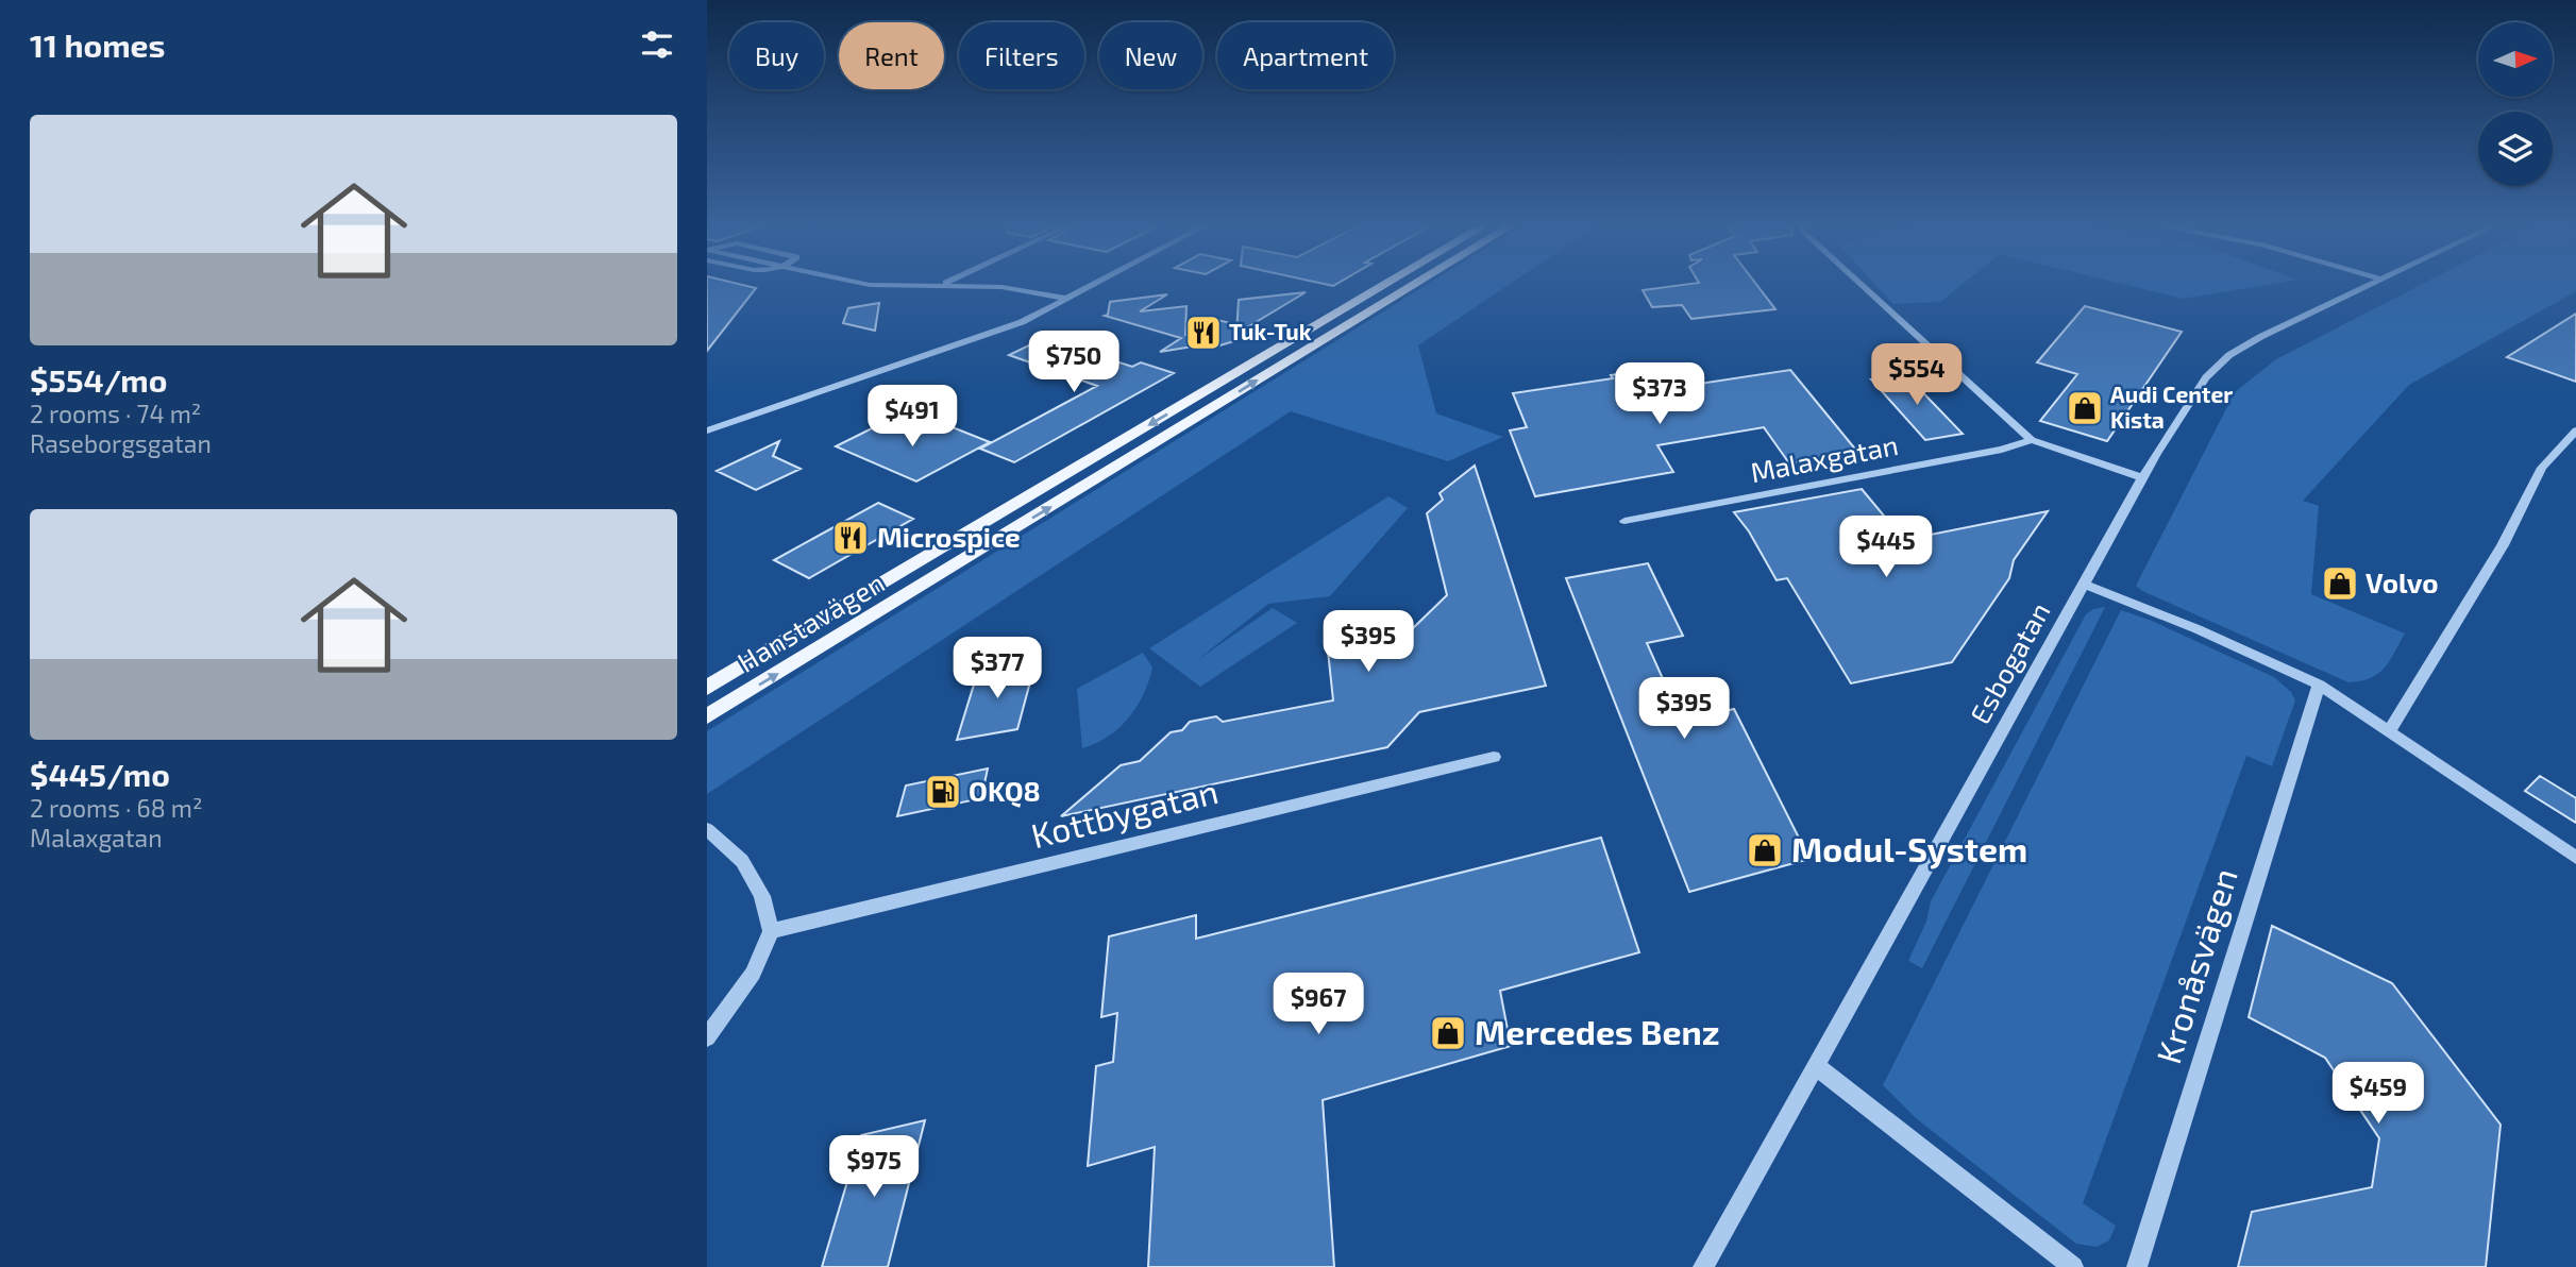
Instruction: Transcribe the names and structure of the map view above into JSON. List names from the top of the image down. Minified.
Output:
{"streets":{"main road":["Hanstavägen"],"street":["Malaxgatan","Esbogatan","Kottbygatan","Kronåsvägen"]},"places":{"restaurant":["Tuk-Tuk","Microspice"],"shop":["Audi Center Kista","Volvo","Modul-System","Mercedes Benz"],"fuel station":["OKQ8"]},"north":"right","page":{"heading":"11 homes","chip":["Buy","Rent","Filters","New","Apartment"],"list":[{"name":"$554/mo","note":"2 rooms · 74 m² · Raseborgsgatan"},{"name":"$445/mo","note":"2 rooms · 68 m² · Malaxgatan"}],"price":["$750","$554","$373","$491","$445","$395","$377","$395","$967","$459","$975"]}}
